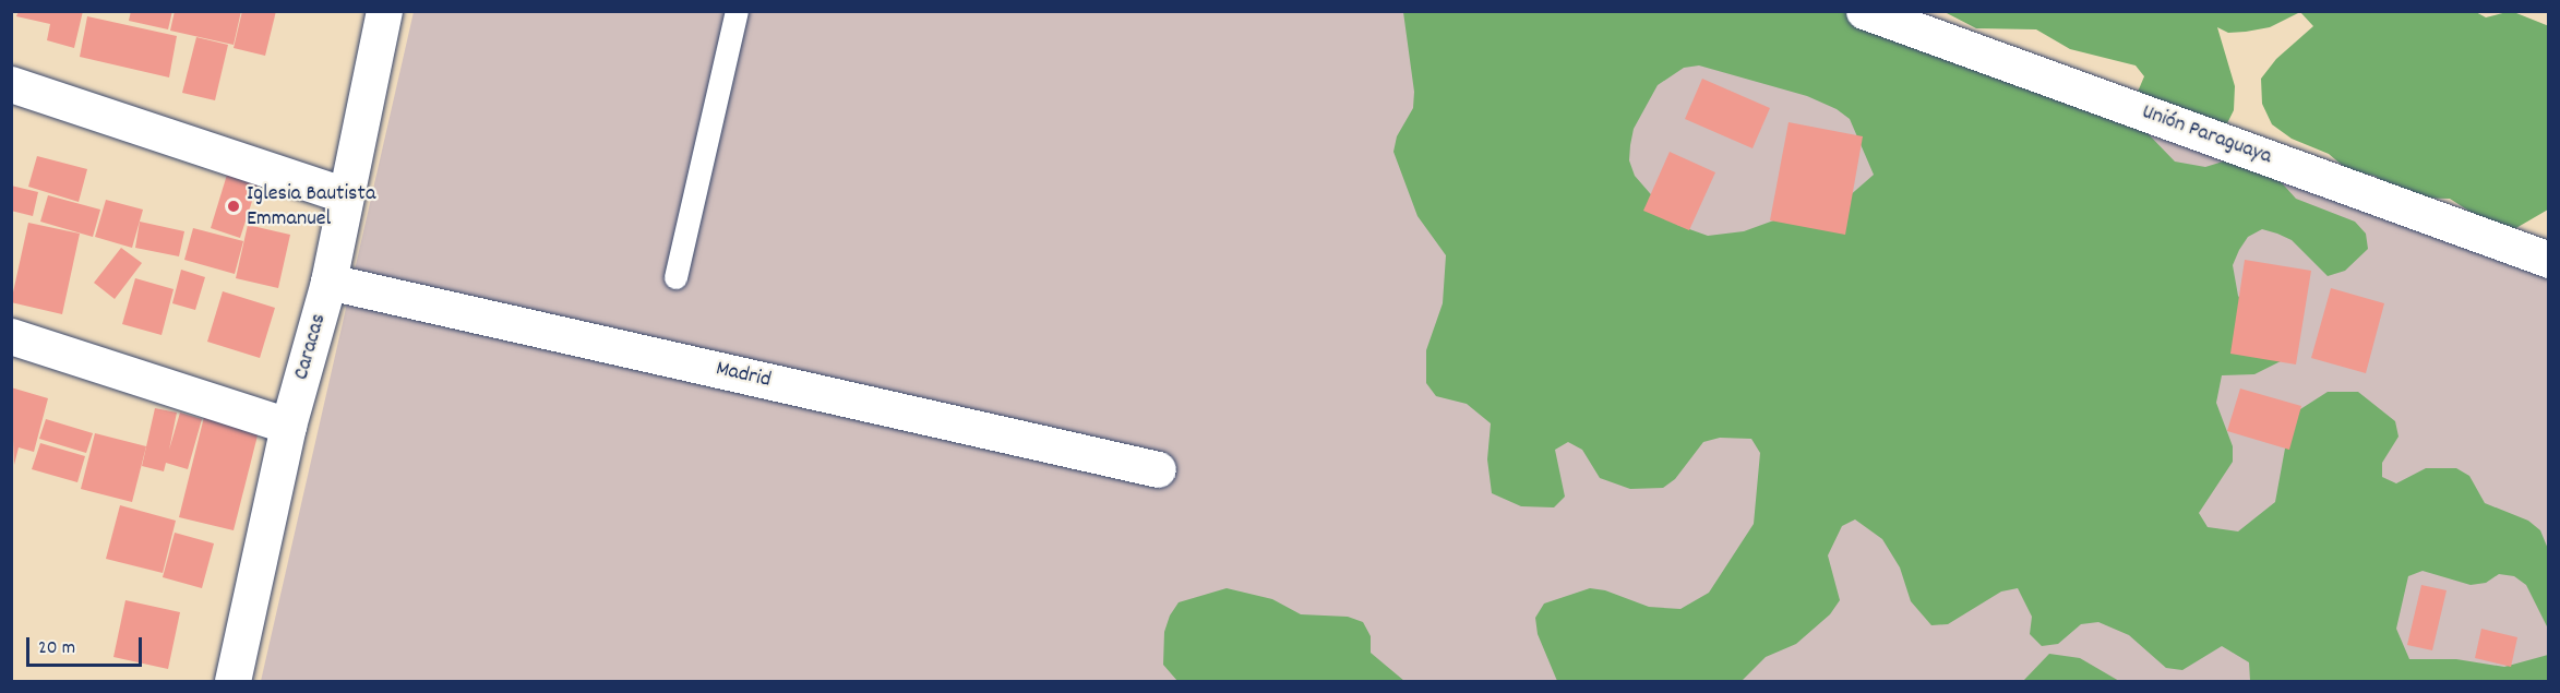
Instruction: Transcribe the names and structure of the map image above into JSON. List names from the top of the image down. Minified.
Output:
{"streets":{"street":["Unión Paraguaya","Caracas","Madrid"]},"crossings":[["Caracas","Madrid"]],"places":["Iglesia Bautista Emmanuel"],"scale_bar":"20 m"}
